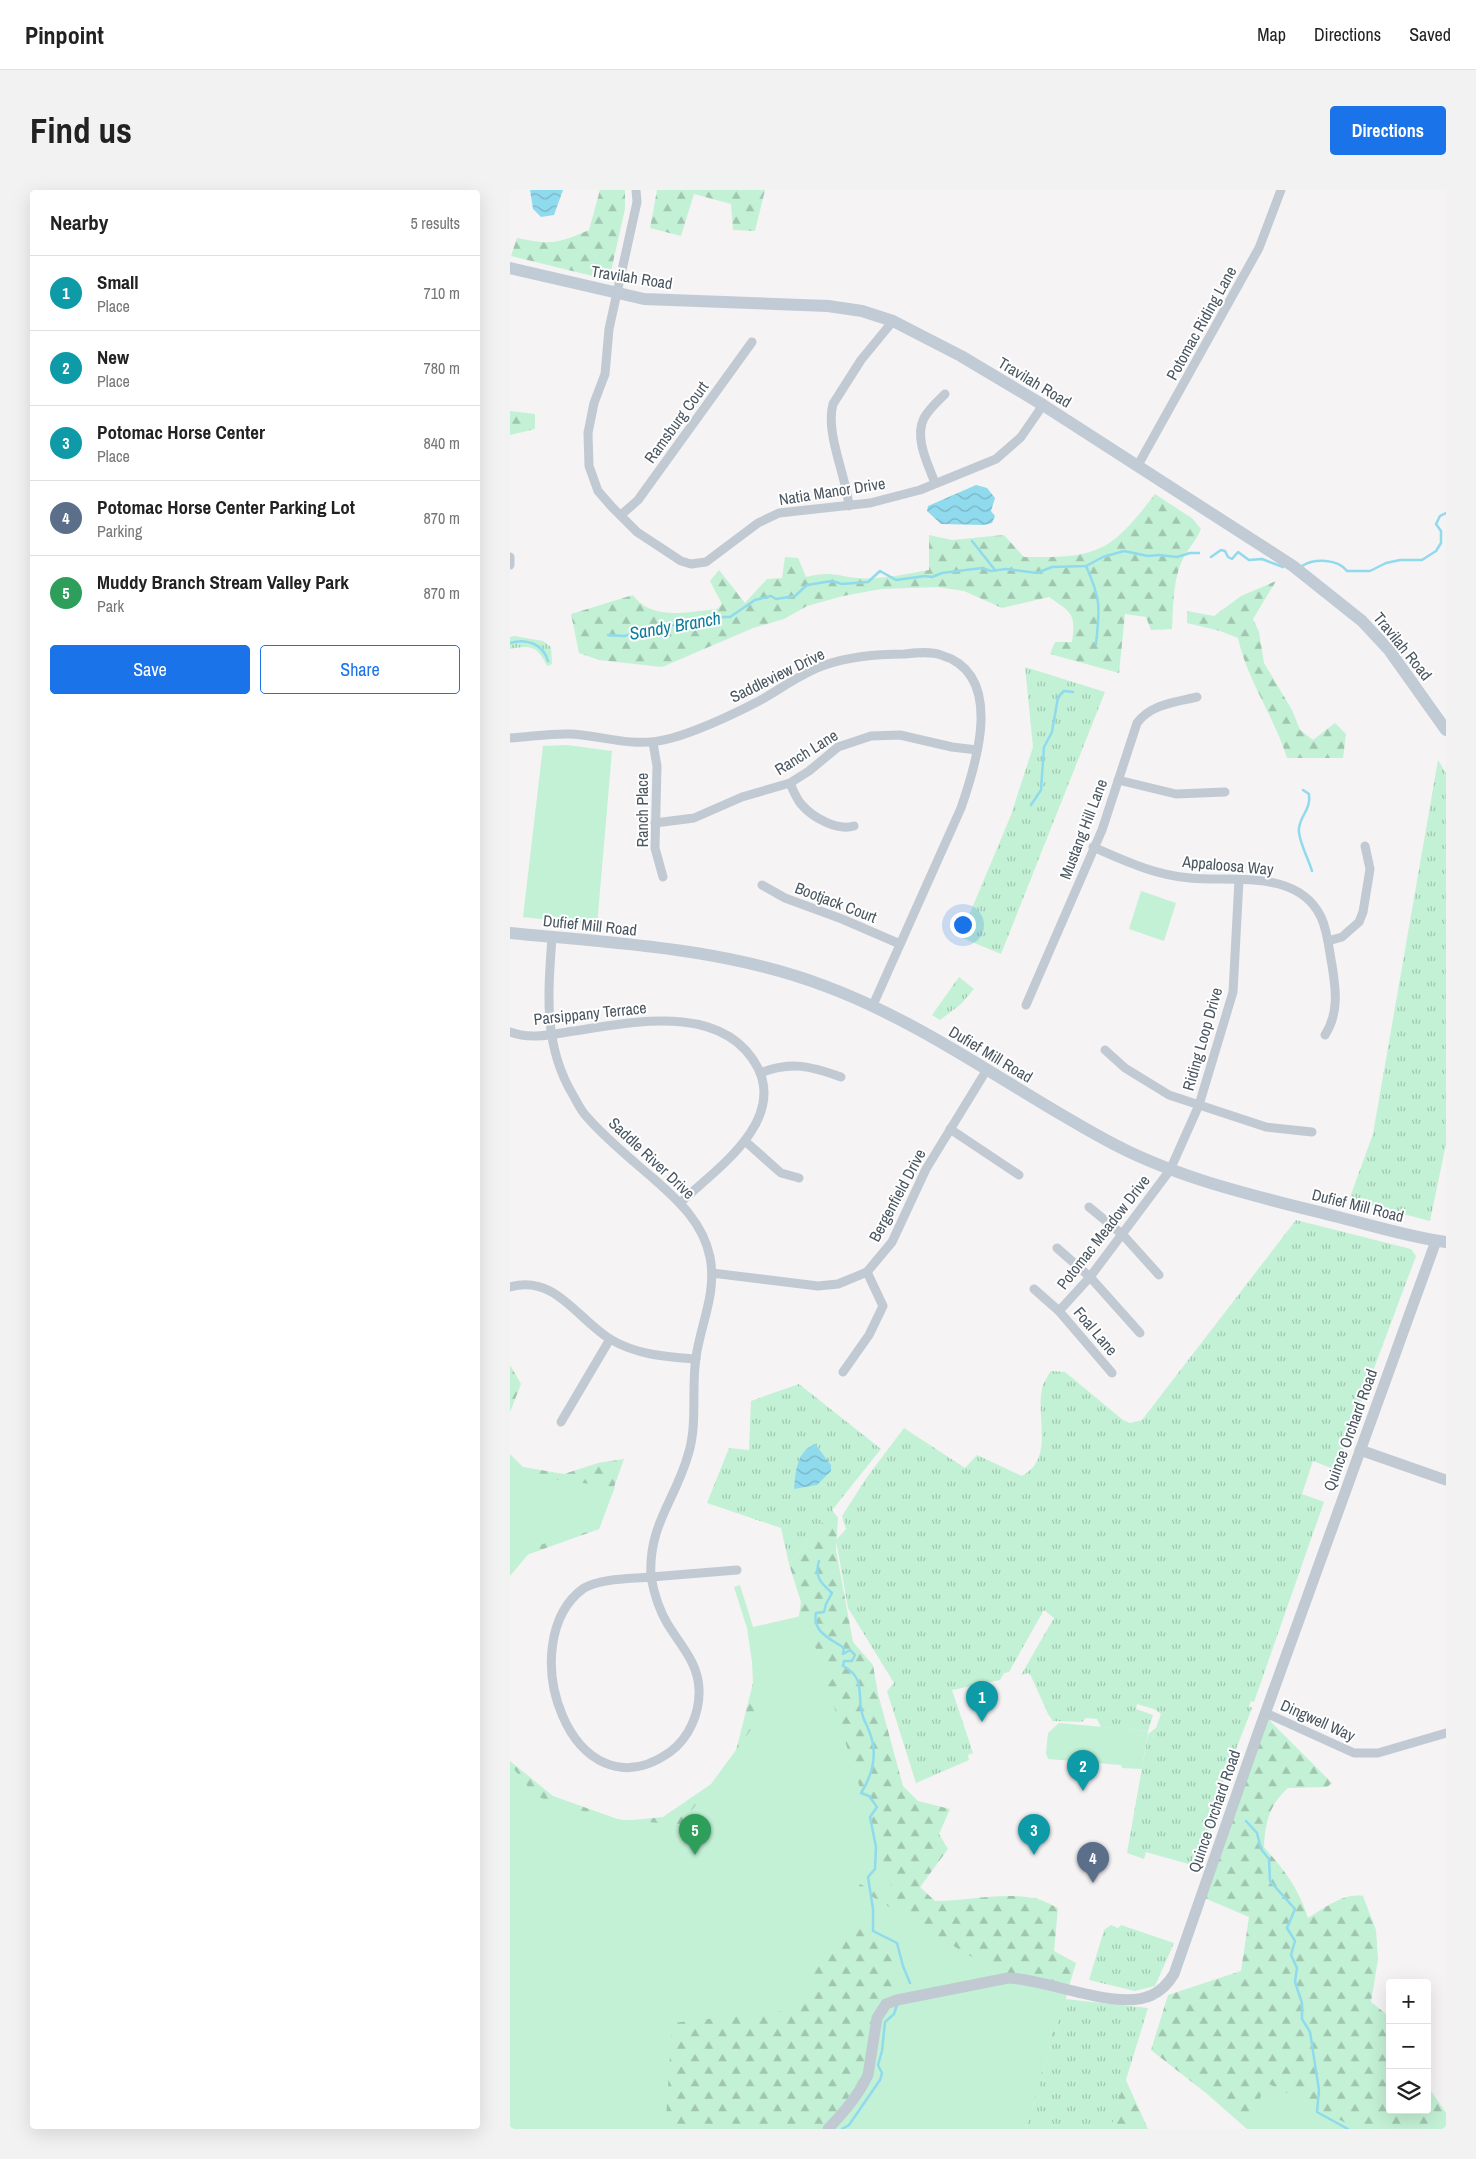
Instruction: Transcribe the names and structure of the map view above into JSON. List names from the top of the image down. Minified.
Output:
{"streets":{"main road":["Travilah Road","Dufief Mill Road"],"street":["Potomac Riding Lane","Ramsburg Court","Natia Manor Drive","Saddleview Drive","Ranch Lane","Ranch Place","Mustang Hill Lane","Appaloosa Way","Bootjack Court","Parsippany Terrace","Riding Loop Drive","Saddle River Drive","Bergenfield Drive","Potomac Meadow Drive","Foal Lane","Quince Orchard Road","Dingwell Way"]},"crossings":[["Travilah Road","Potomac Riding Lane"],["Travilah Road","Natia Manor Drive"],["Ramsburg Court","Natia Manor Drive"],["Saddleview Drive","Ranch Lane"],["Saddleview Drive","Ranch Place"],["Saddleview Drive","Bootjack Court"],["Saddleview Drive","Dufief Mill Road"],["Ranch Lane","Ranch Place"],["Mustang Hill Lane","Appaloosa Way"],["Appaloosa Way","Riding Loop Drive"],["Dufief Mill Road","Riding Loop Drive"],["Dufief Mill Road","Saddle River Drive"],["Dufief Mill Road","Bergenfield Drive"],["Dufief Mill Road","Potomac Meadow Drive"],["Dufief Mill Road","Quince Orchard Road"],["Parsippany Terrace","Saddle River Drive"],["Riding Loop Drive","Potomac Meadow Drive"],["Saddle River Drive","Bergenfield Drive"],["Potomac Meadow Drive","Foal Lane"],["Quince Orchard Road","Dingwell Way"]],"water":["Sandy Branch"],"page":{"header":"Pinpoint","nav":["Map","Directions","Saved"],"buttons":["Directions",["Save","Share"]],"title":"Find us","heading":["Nearby","5 results"],"list":[{"mark":"1","name":"Small","note":"Place","value":"710 m"},{"mark":"2","name":"New","note":"Place","value":"780 m"},{"mark":"3","name":"Potomac Horse Center","note":"Place","value":"840 m"},{"mark":"4","name":"Potomac Horse Center Parking Lot","note":"Parking","value":"870 m"},{"mark":"5","name":"Muddy Branch Stream Valley Park","note":"Park","value":"870 m"}],"pins":["1","2","3","5","4"],"map_buttons":["+","−"]}}
